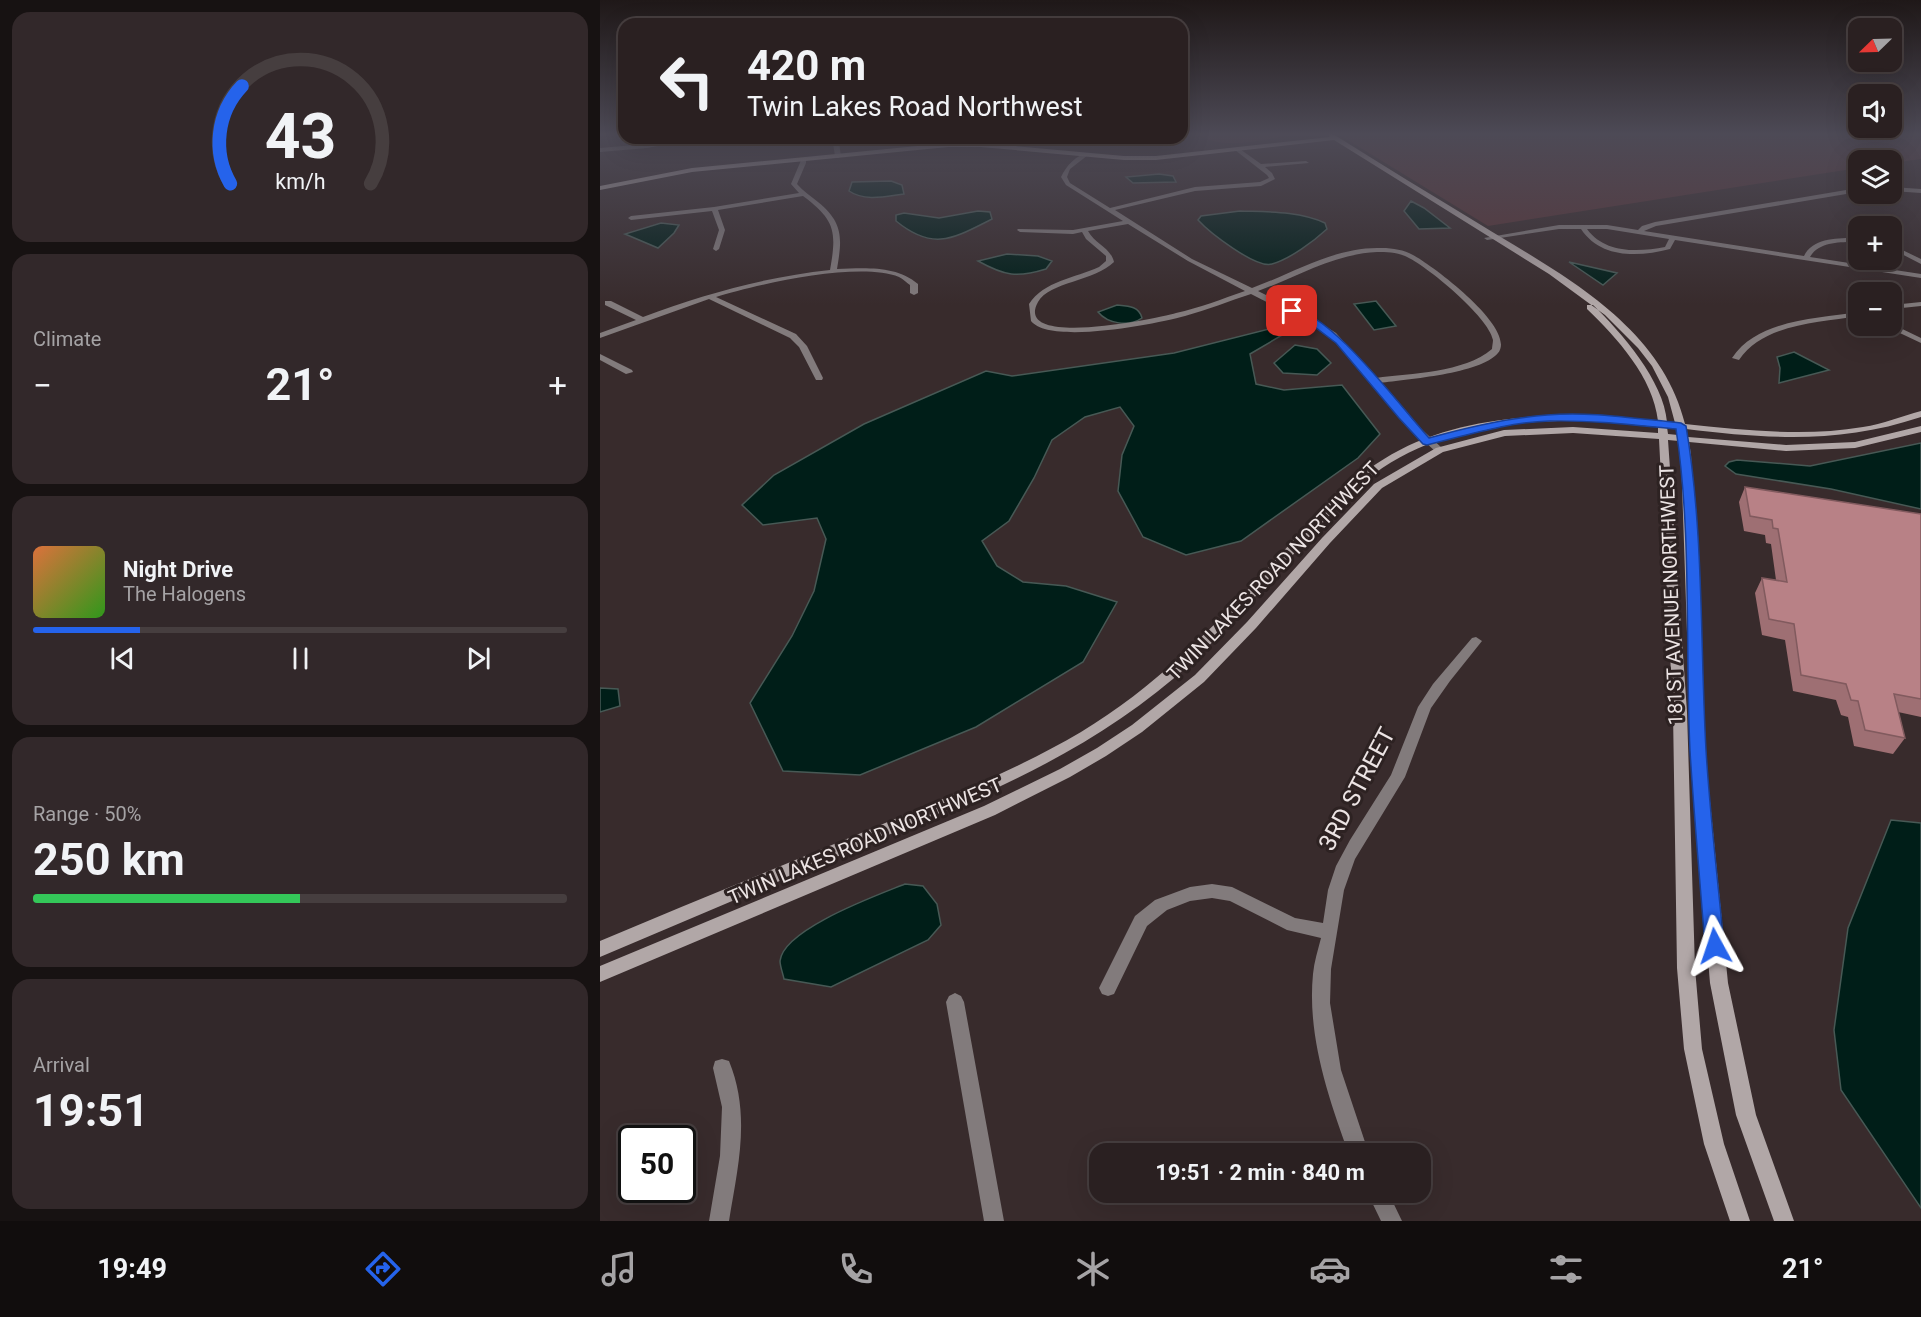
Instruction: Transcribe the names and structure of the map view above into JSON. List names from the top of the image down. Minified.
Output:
{"streets":{"main road":["TWIN LAKES ROAD NORTHWEST","181ST AVENUE NORTHWEST"],"street":["3RD STREET"]},"crossings":[["TWIN LAKES ROAD NORTHWEST","181ST AVENUE NORTHWEST"]],"north":"bottom left","page":{"map_buttons":["+","−"],"turn":["420 m","Twin Lakes Road Northwest"],"tile":["Climate",["Range · 50%","250 km"],["Arrival","19:51"]],"heat":["−","21°","+"],"song":["Night Drive","The Halogens"],"limit":"50","trip":"19:51 · 2 min · 840 m","tabs":["19:49","21°"],"gauge":["43","km/h"]}}
